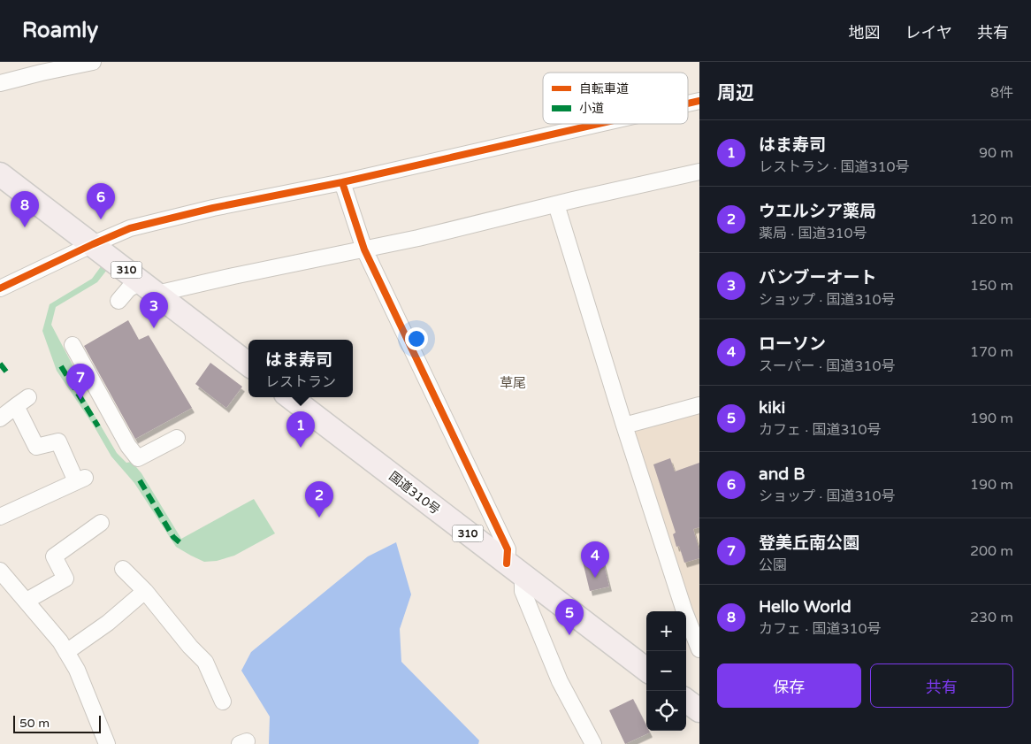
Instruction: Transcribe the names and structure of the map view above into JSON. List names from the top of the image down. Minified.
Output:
{"streets":{"highway":["310","国道310号"]},"districts":["草尾"],"legend":["自転車道","小道"],"scale_bar":"50 m","page":{"header":"Roamly","nav":["地図","レイヤ","共有"],"heading":["周辺","8件"],"list":[{"mark":"1","name":"はま寿司","note":"レストラン · 国道310号","value":"90 m"},{"mark":"2","name":"ウエルシア薬局","note":"薬局 · 国道310号","value":"120 m"},{"mark":"3","name":"バンブーオート","note":"ショップ · 国道310号","value":"150 m"},{"mark":"4","name":"ローソン","note":"スーパー · 国道310号","value":"170 m"},{"mark":"5","name":"kiki","note":"カフェ · 国道310号","value":"190 m"},{"mark":"6","name":"and B","note":"ショップ · 国道310号","value":"190 m"},{"mark":"7","name":"登美丘南公園","note":"公園","value":"200 m"},{"mark":"8","name":"Hello World","note":"カフェ · 国道310号","value":"230 m"}],"pins":["6","8","3","7","1","2","4","5"],"popup":["はま寿司","レストラン"],"map_buttons":["+","−"],"buttons":["保存","共有"],"scale":"50 m"}}
